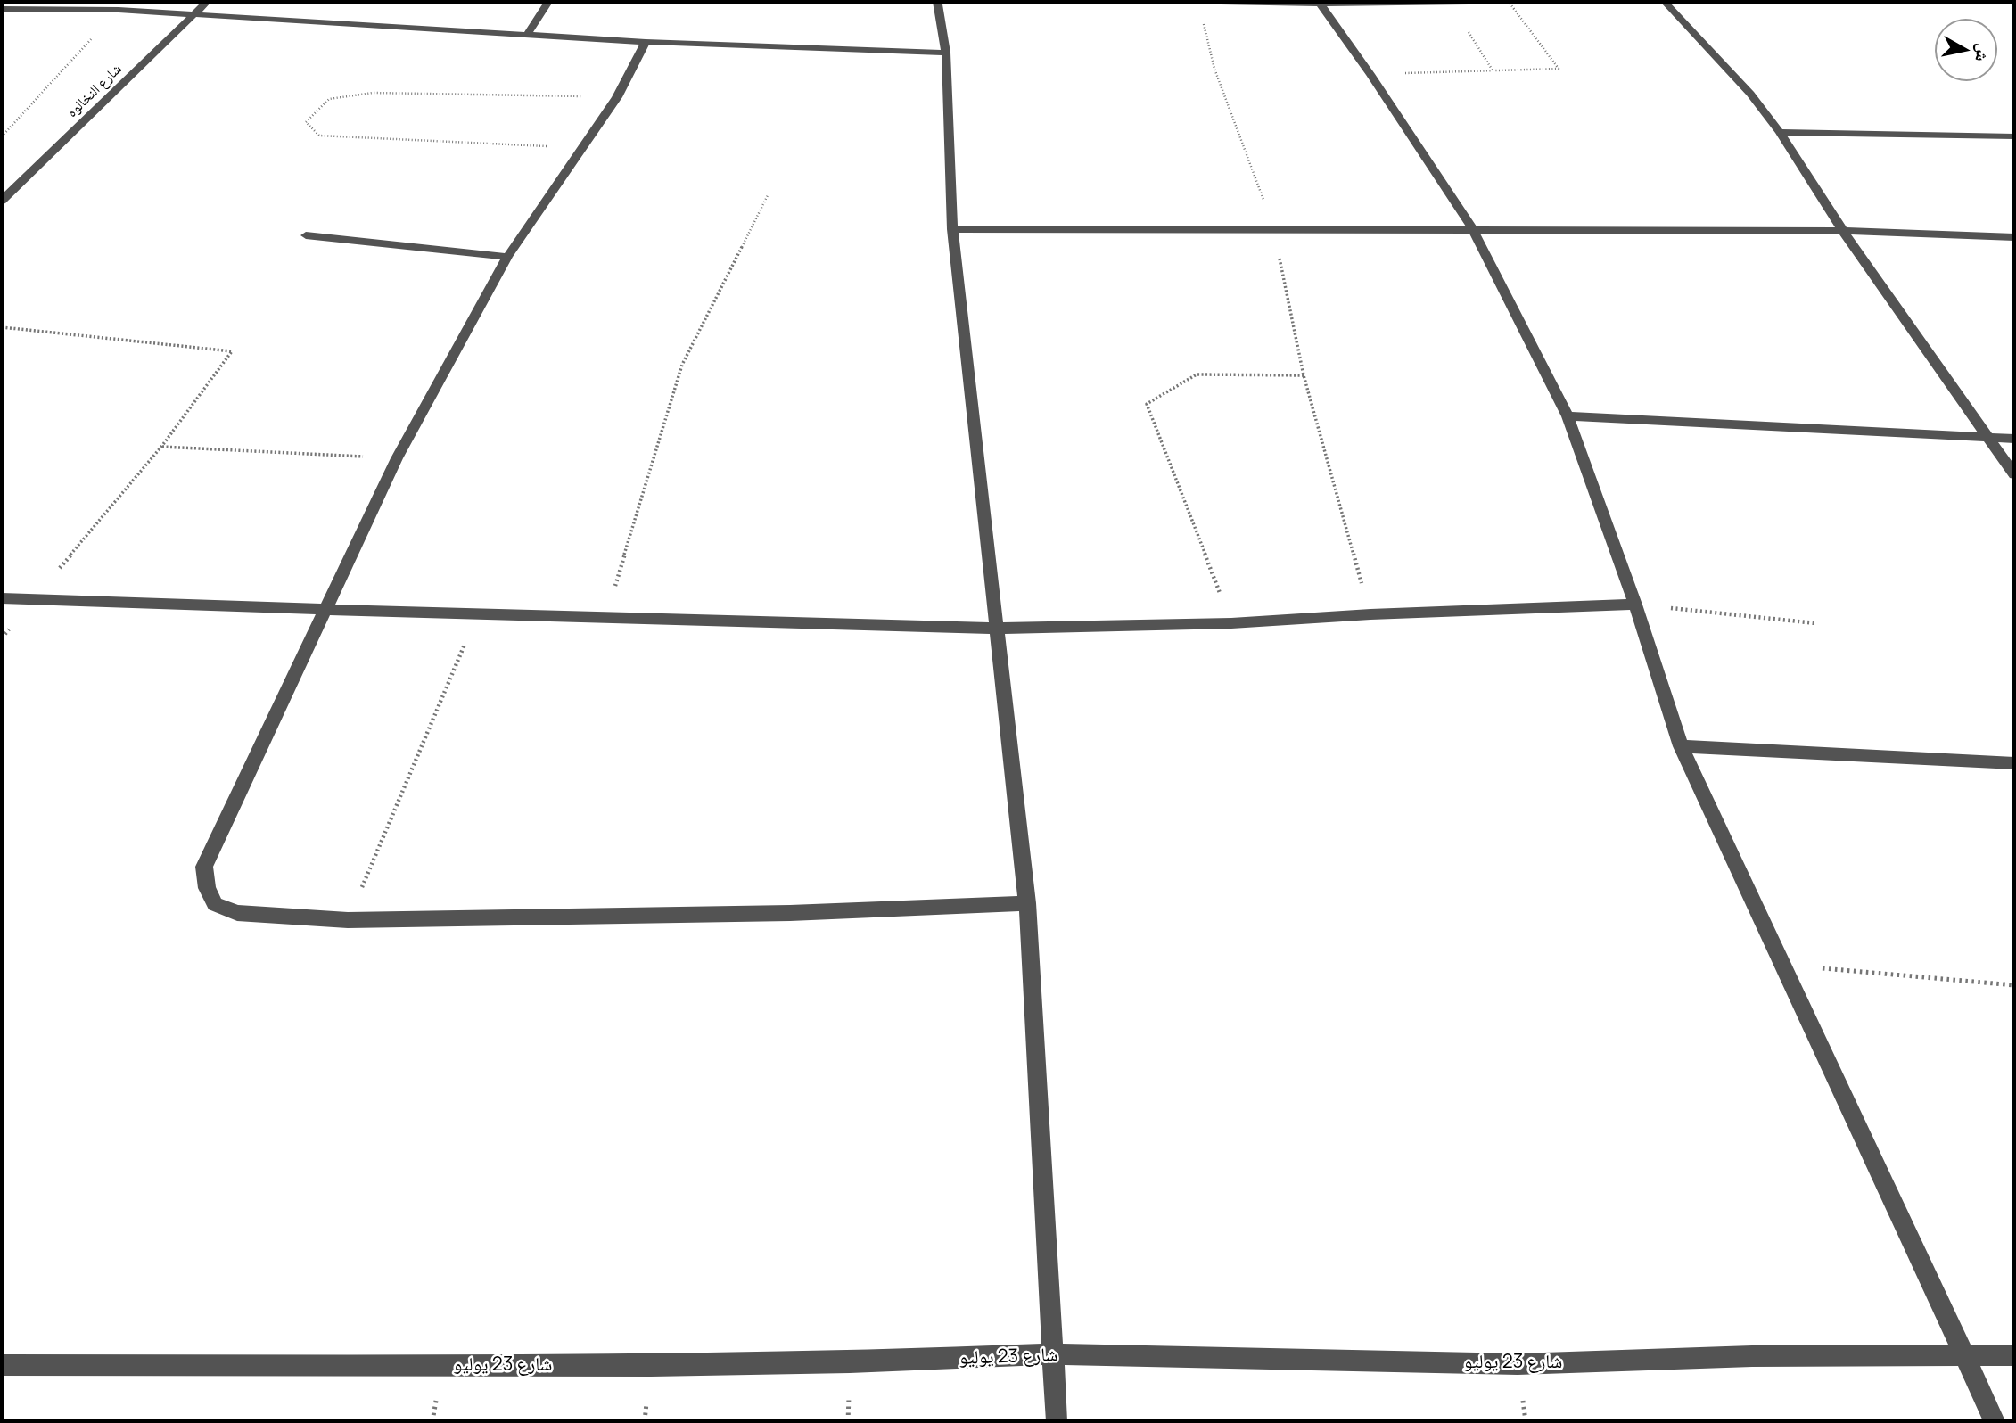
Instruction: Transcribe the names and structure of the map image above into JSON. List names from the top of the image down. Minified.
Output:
{"streets":{"street":["شارع النخالوه","شارع 23 يوليو"]},"north":"right"}
